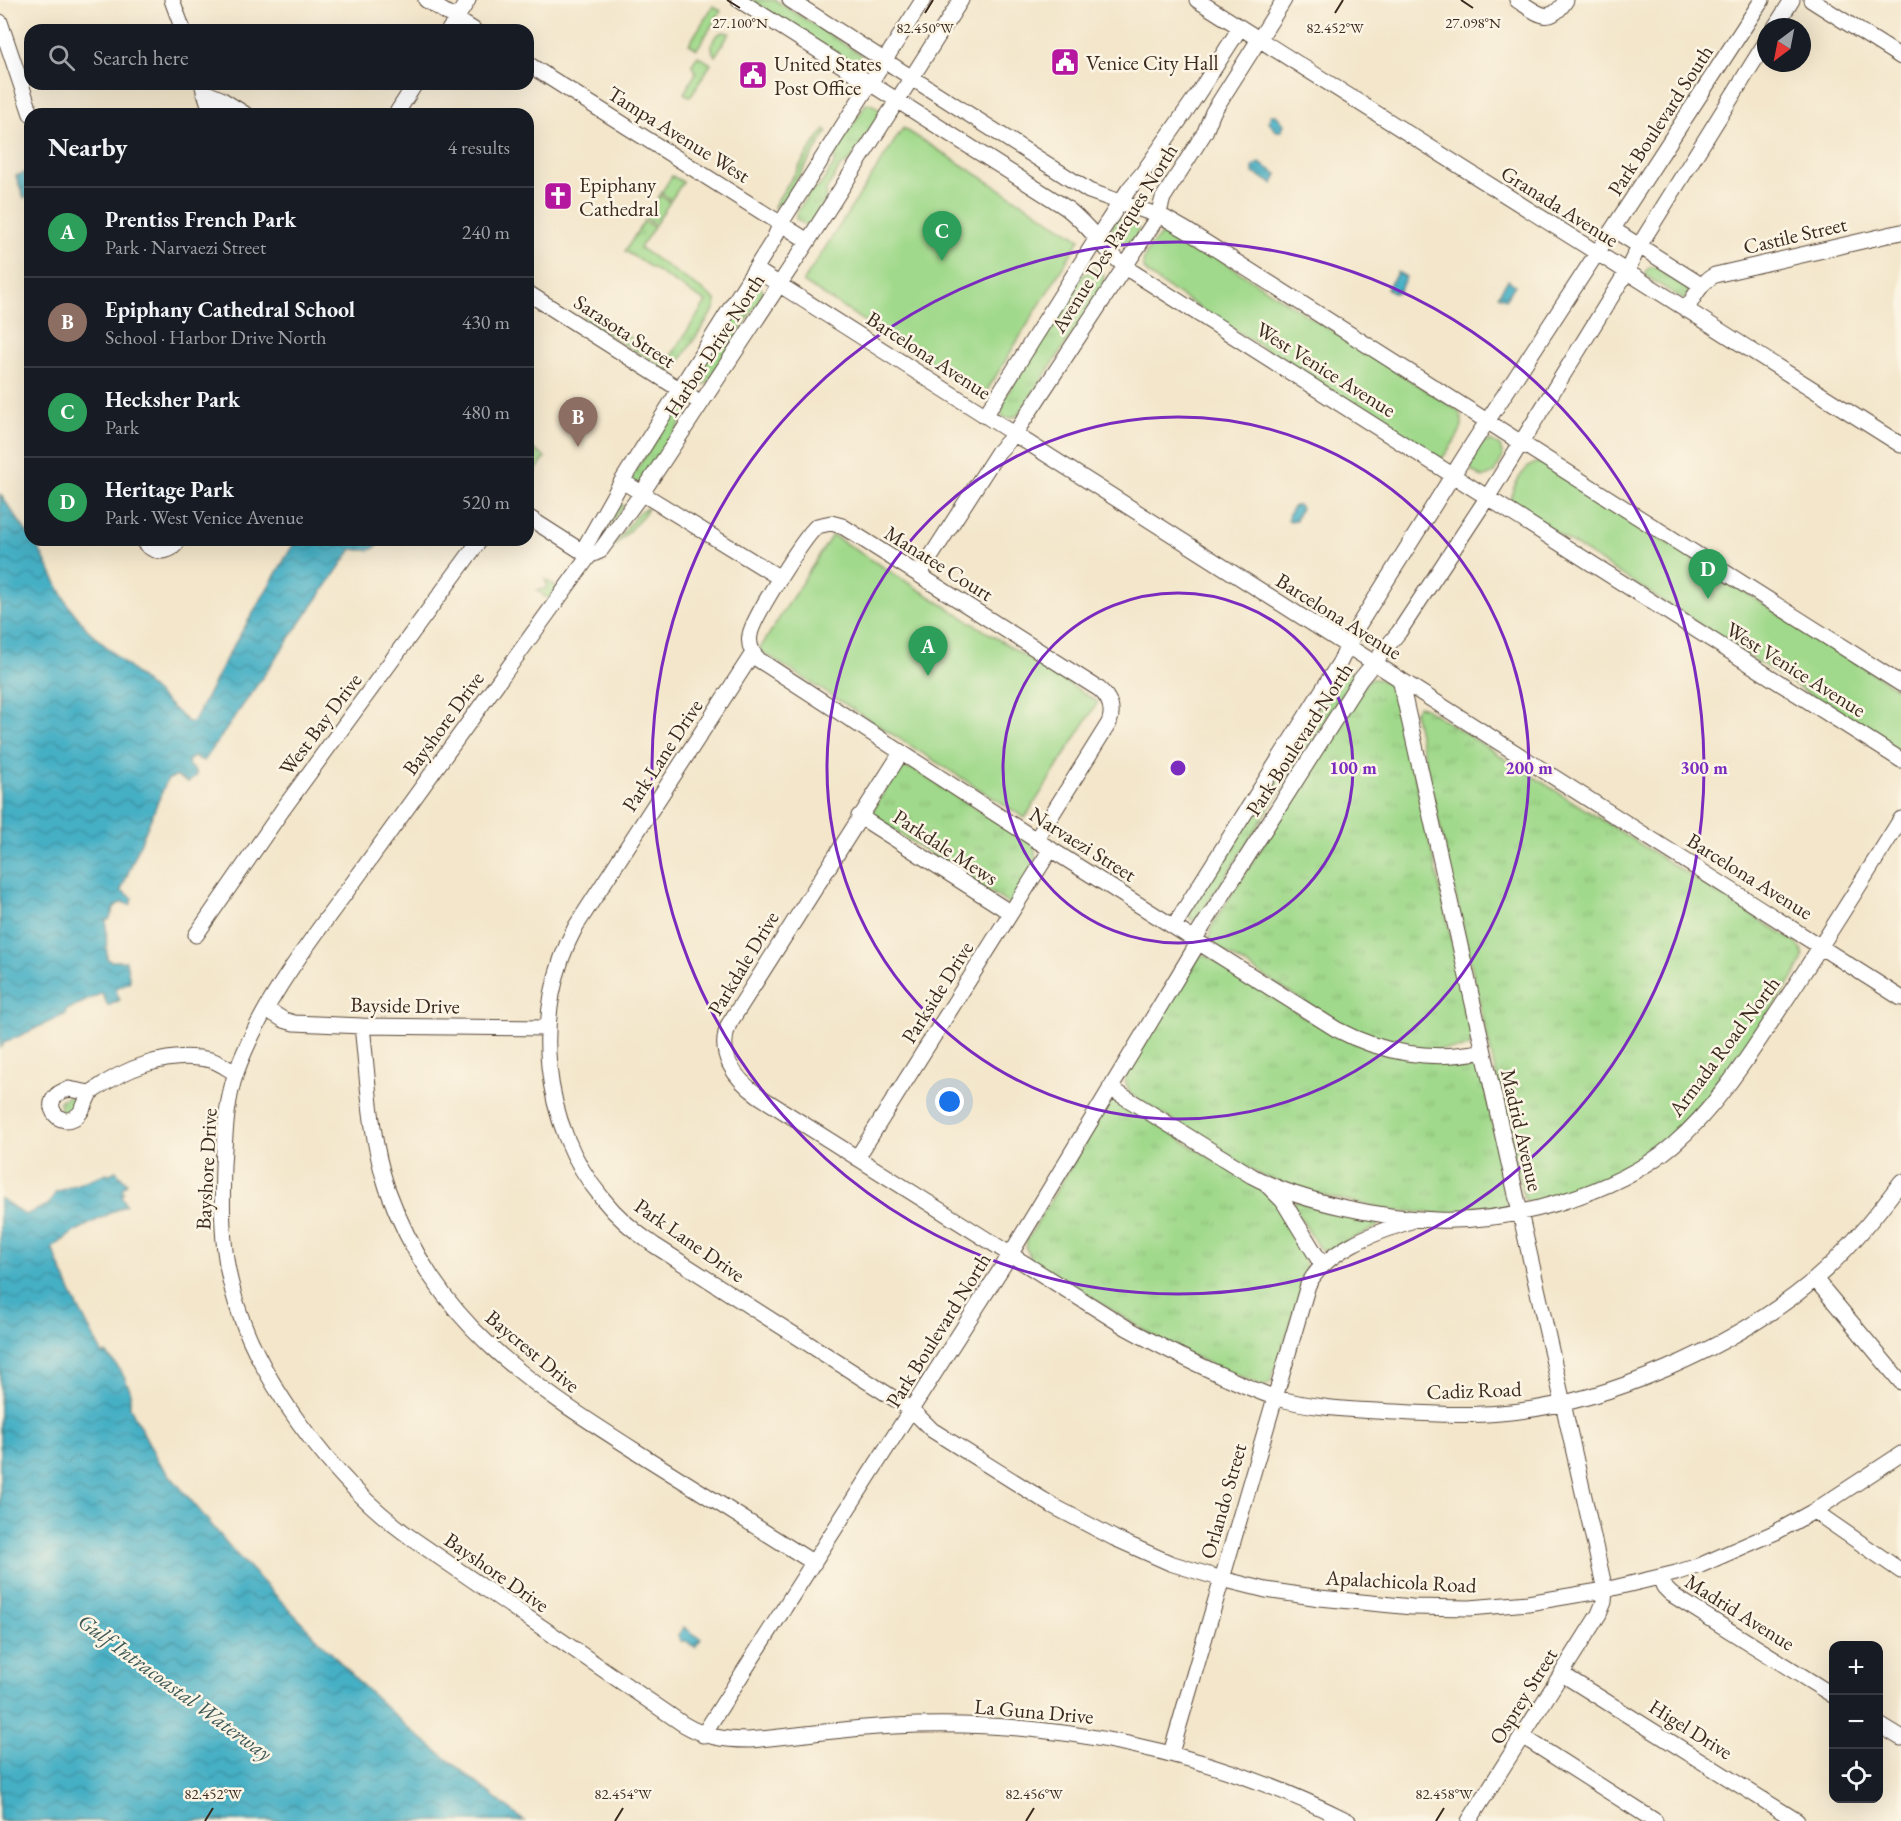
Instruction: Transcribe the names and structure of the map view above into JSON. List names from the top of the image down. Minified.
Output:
{"streets":{"street":["Park Boulevard South","Tampa Avenue West","Granada Avenue","Castile Street","Avenue Des Parques North","Sarasota Street","Harbor Drive North","Barcelona Avenue","West Venice Avenue","Manatee Court","Bayshore Drive","West Bay Drive","Park Boulevard North","Park Lane Drive","Narvaezi Street","Parkdale Mews","Parkdale Drive","Parkside Drive","Bayside Drive","Armada Road North","Madrid Avenue","Baycrest Drive","Cadiz Road","Orlando Street","Apalachicola Road","Osprey Street","La Guna Drive","Higel Drive"]},"crossings":[["Park Boulevard South","Granada Avenue"],["Park Boulevard South","West Venice Avenue"],["Park Boulevard South","Park Boulevard North"],["Tampa Avenue West","Harbor Drive North"],["Granada Avenue","Avenue Des Parques North"],["Avenue Des Parques North","Barcelona Avenue"],["Avenue Des Parques North","West Venice Avenue"],["Avenue Des Parques North","Manatee Court"],["Sarasota Street","Harbor Drive North"],["Harbor Drive North","Barcelona Avenue"],["Harbor Drive North","West Venice Avenue"],["Harbor Drive North","Bayshore Drive"],["Barcelona Avenue","Park Boulevard North"],["Barcelona Avenue","Armada Road North"],["Barcelona Avenue","Madrid Avenue"],["West Venice Avenue","Park Boulevard North"],["Manatee Court","Narvaezi Street"],["Bayshore Drive","Park Boulevard North"],["Bayshore Drive","Bayside Drive"],["Bayshore Drive","La Guna Drive"],["Park Boulevard North","Park Lane Drive"],["Park Boulevard North","Narvaezi Street"],["Park Boulevard North","Parkdale Drive"],["Park Boulevard North","Armada Road North"],["Park Boulevard North","Baycrest Drive"],["Park Boulevard North","Cadiz Road"],["Park Boulevard North","Apalachicola Road"],["Park Boulevard North","La Guna Drive"],["Park Lane Drive","Narvaezi Street"],["Park Lane Drive","Bayside Drive"],["Park Lane Drive","Apalachicola Road"],["Narvaezi Street","Parkdale Drive"],["Narvaezi Street","Parkside Drive"],["Narvaezi Street","Madrid Avenue"],["Parkdale Mews","Parkdale Drive"],["Parkdale Mews","Parkside Drive"],["Parkdale Drive","Parkside Drive"],["Parkdale Drive","Cadiz Road"],["Bayside Drive","Baycrest Drive"],["Armada Road North","Madrid Avenue"],["Armada Road North","Orlando Street"],["Madrid Avenue","Cadiz Road"],["Madrid Avenue","Apalachicola Road"],["Madrid Avenue","Osprey Street"],["Cadiz Road","Orlando Street"],["Orlando Street","Apalachicola Road"],["Orlando Street","La Guna Drive"],["Apalachicola Road","Osprey Street"],["Osprey Street","Higel Drive"]],"water":["Gulf Intracoastal Waterway"],"places":{"public building":["Venice City Hall","United States Post Office"],"church":["Epiphany Cathedral"]},"north":"bottom left","page":{"search":"Search here","heading":["Nearby","4 results"],"list":[{"mark":"A","name":"Prentiss French Park","note":"Park · Narvaezi Street","value":"240 m"},{"mark":"B","name":"Epiphany Cathedral School","note":"School · Harbor Drive North","value":"430 m"},{"mark":"C","name":"Hecksher Park","note":"Park","value":"480 m"},{"mark":"D","name":"Heritage Park","note":"Park · West Venice Avenue","value":"520 m"}],"pins":["C","B","D","A"],"map_buttons":["+","−"]},"coordinates":["27.100°N","27.098°N","82.450°W","82.452°W","82.454°W","82.456°W","82.458°W"],"rings":["100 m","200 m","300 m"]}
